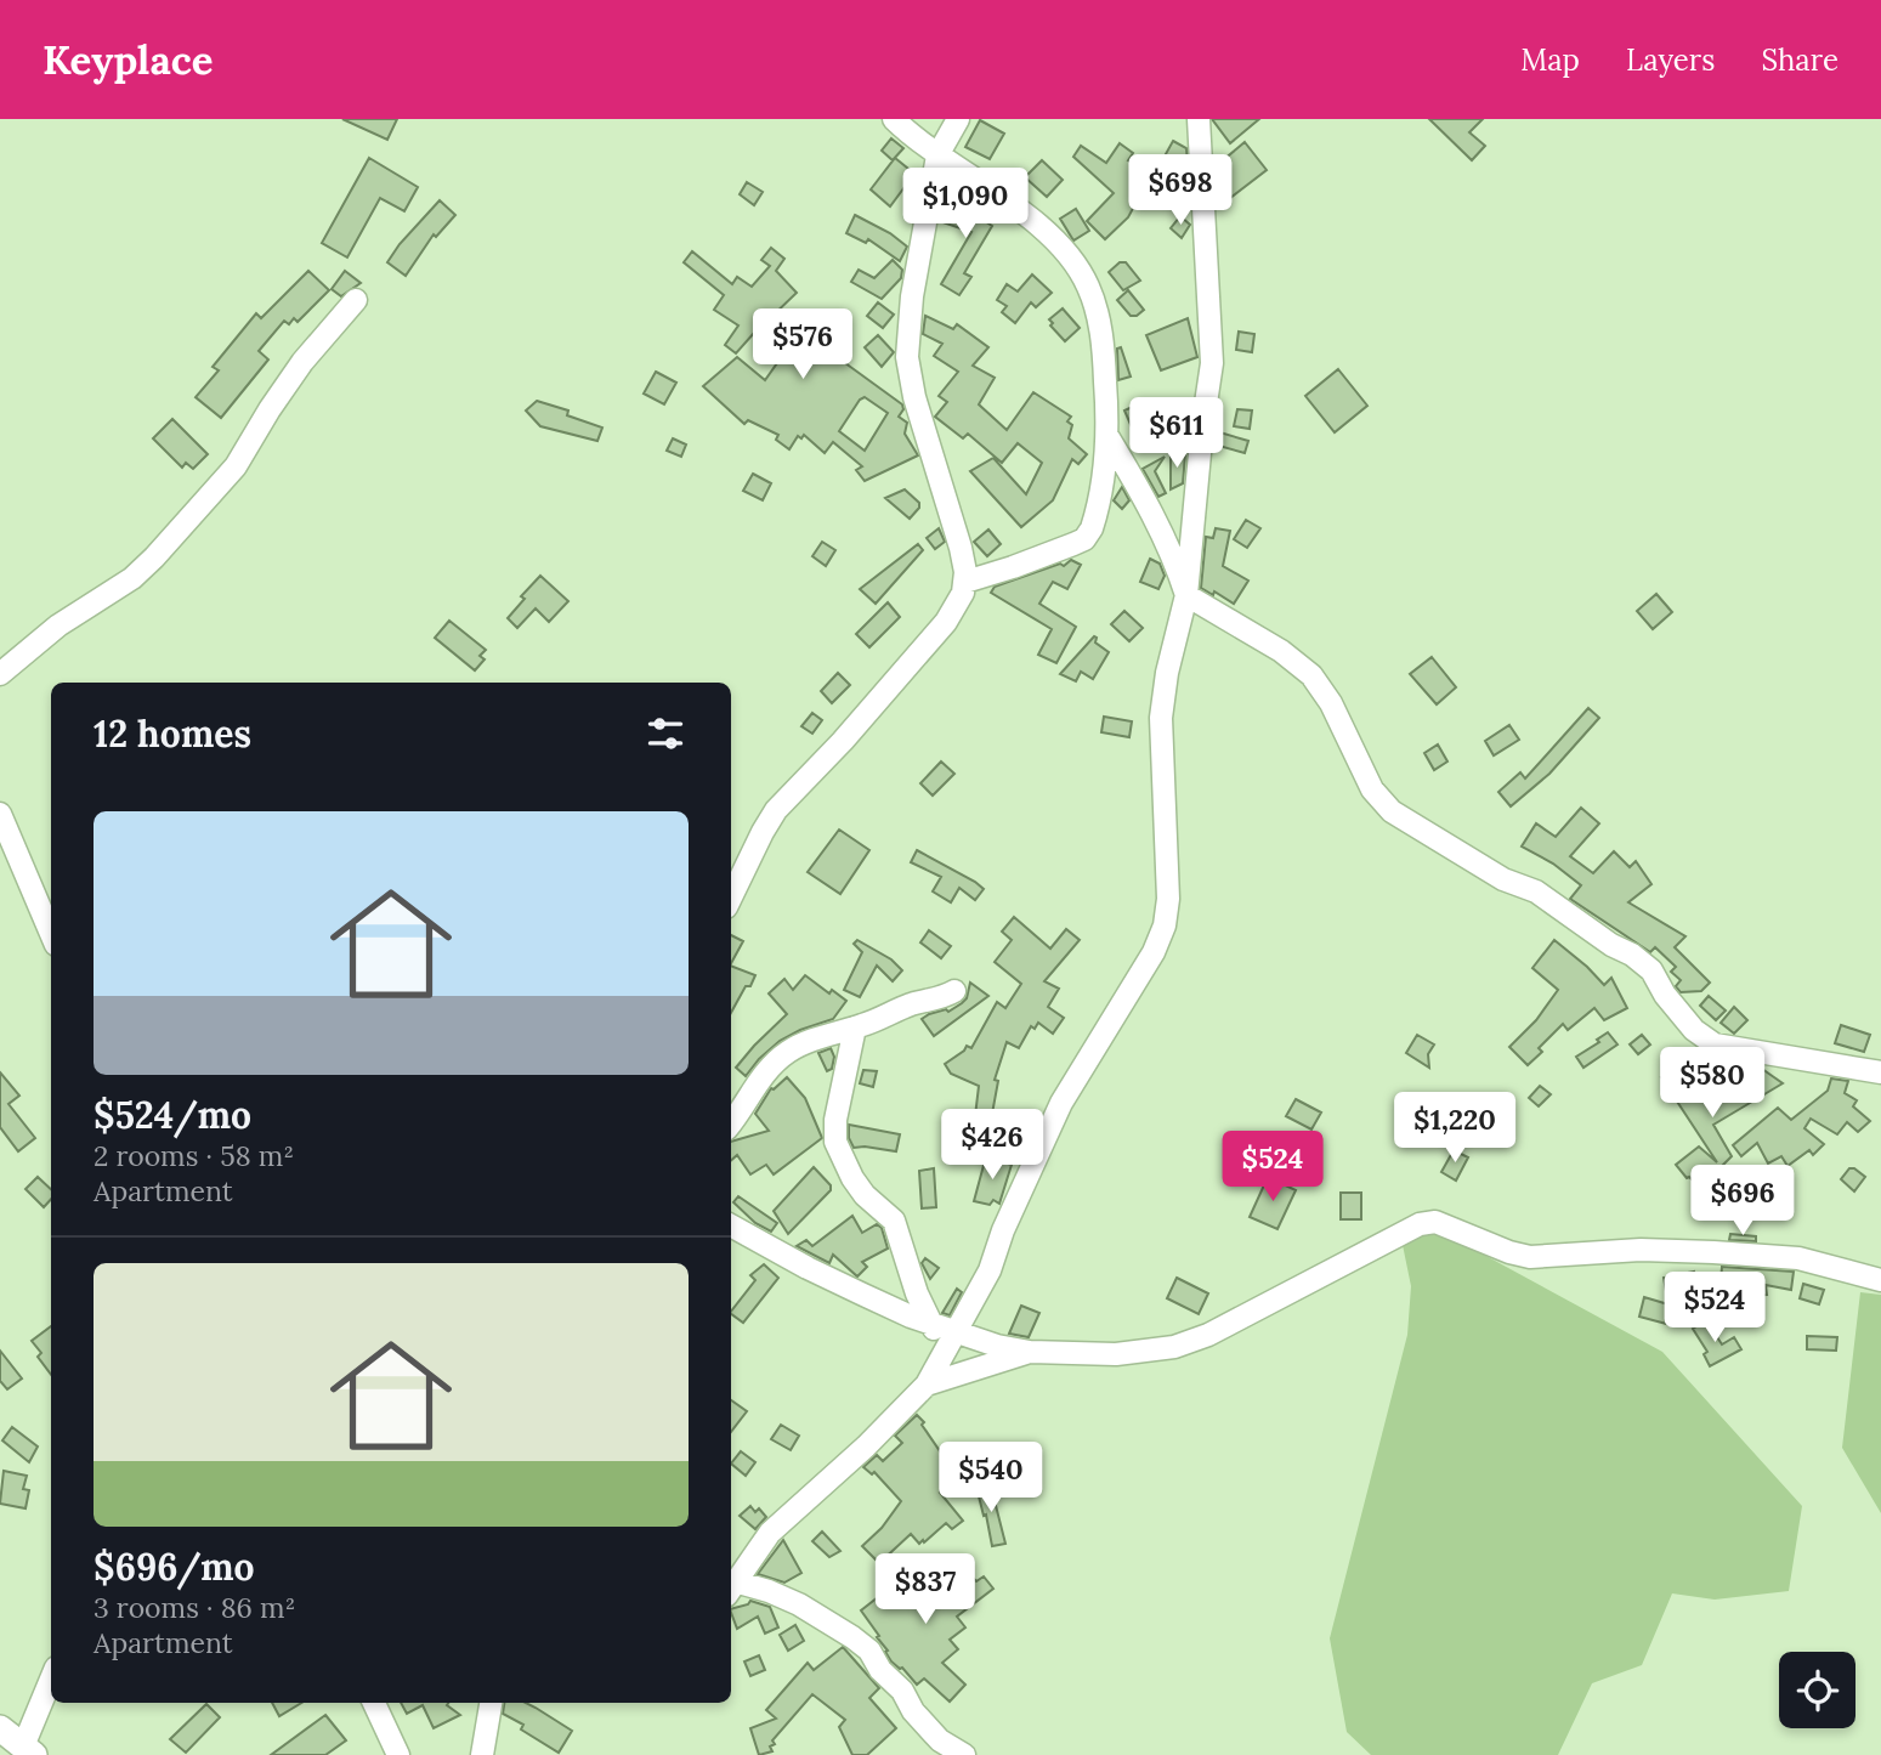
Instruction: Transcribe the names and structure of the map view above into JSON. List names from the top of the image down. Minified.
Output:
{"page":{"header":"Keyplace","nav":["Map","Layers","Share"],"price":["$698","$1,090","$576","$611","$580","$1,220","$426","$524","$696","$524","$540","$837"],"heading":"12 homes","list":[{"name":"$524/mo","note":"2 rooms · 58 m² · Apartment"},{"name":"$696/mo","note":"3 rooms · 86 m² · Apartment"}]}}
